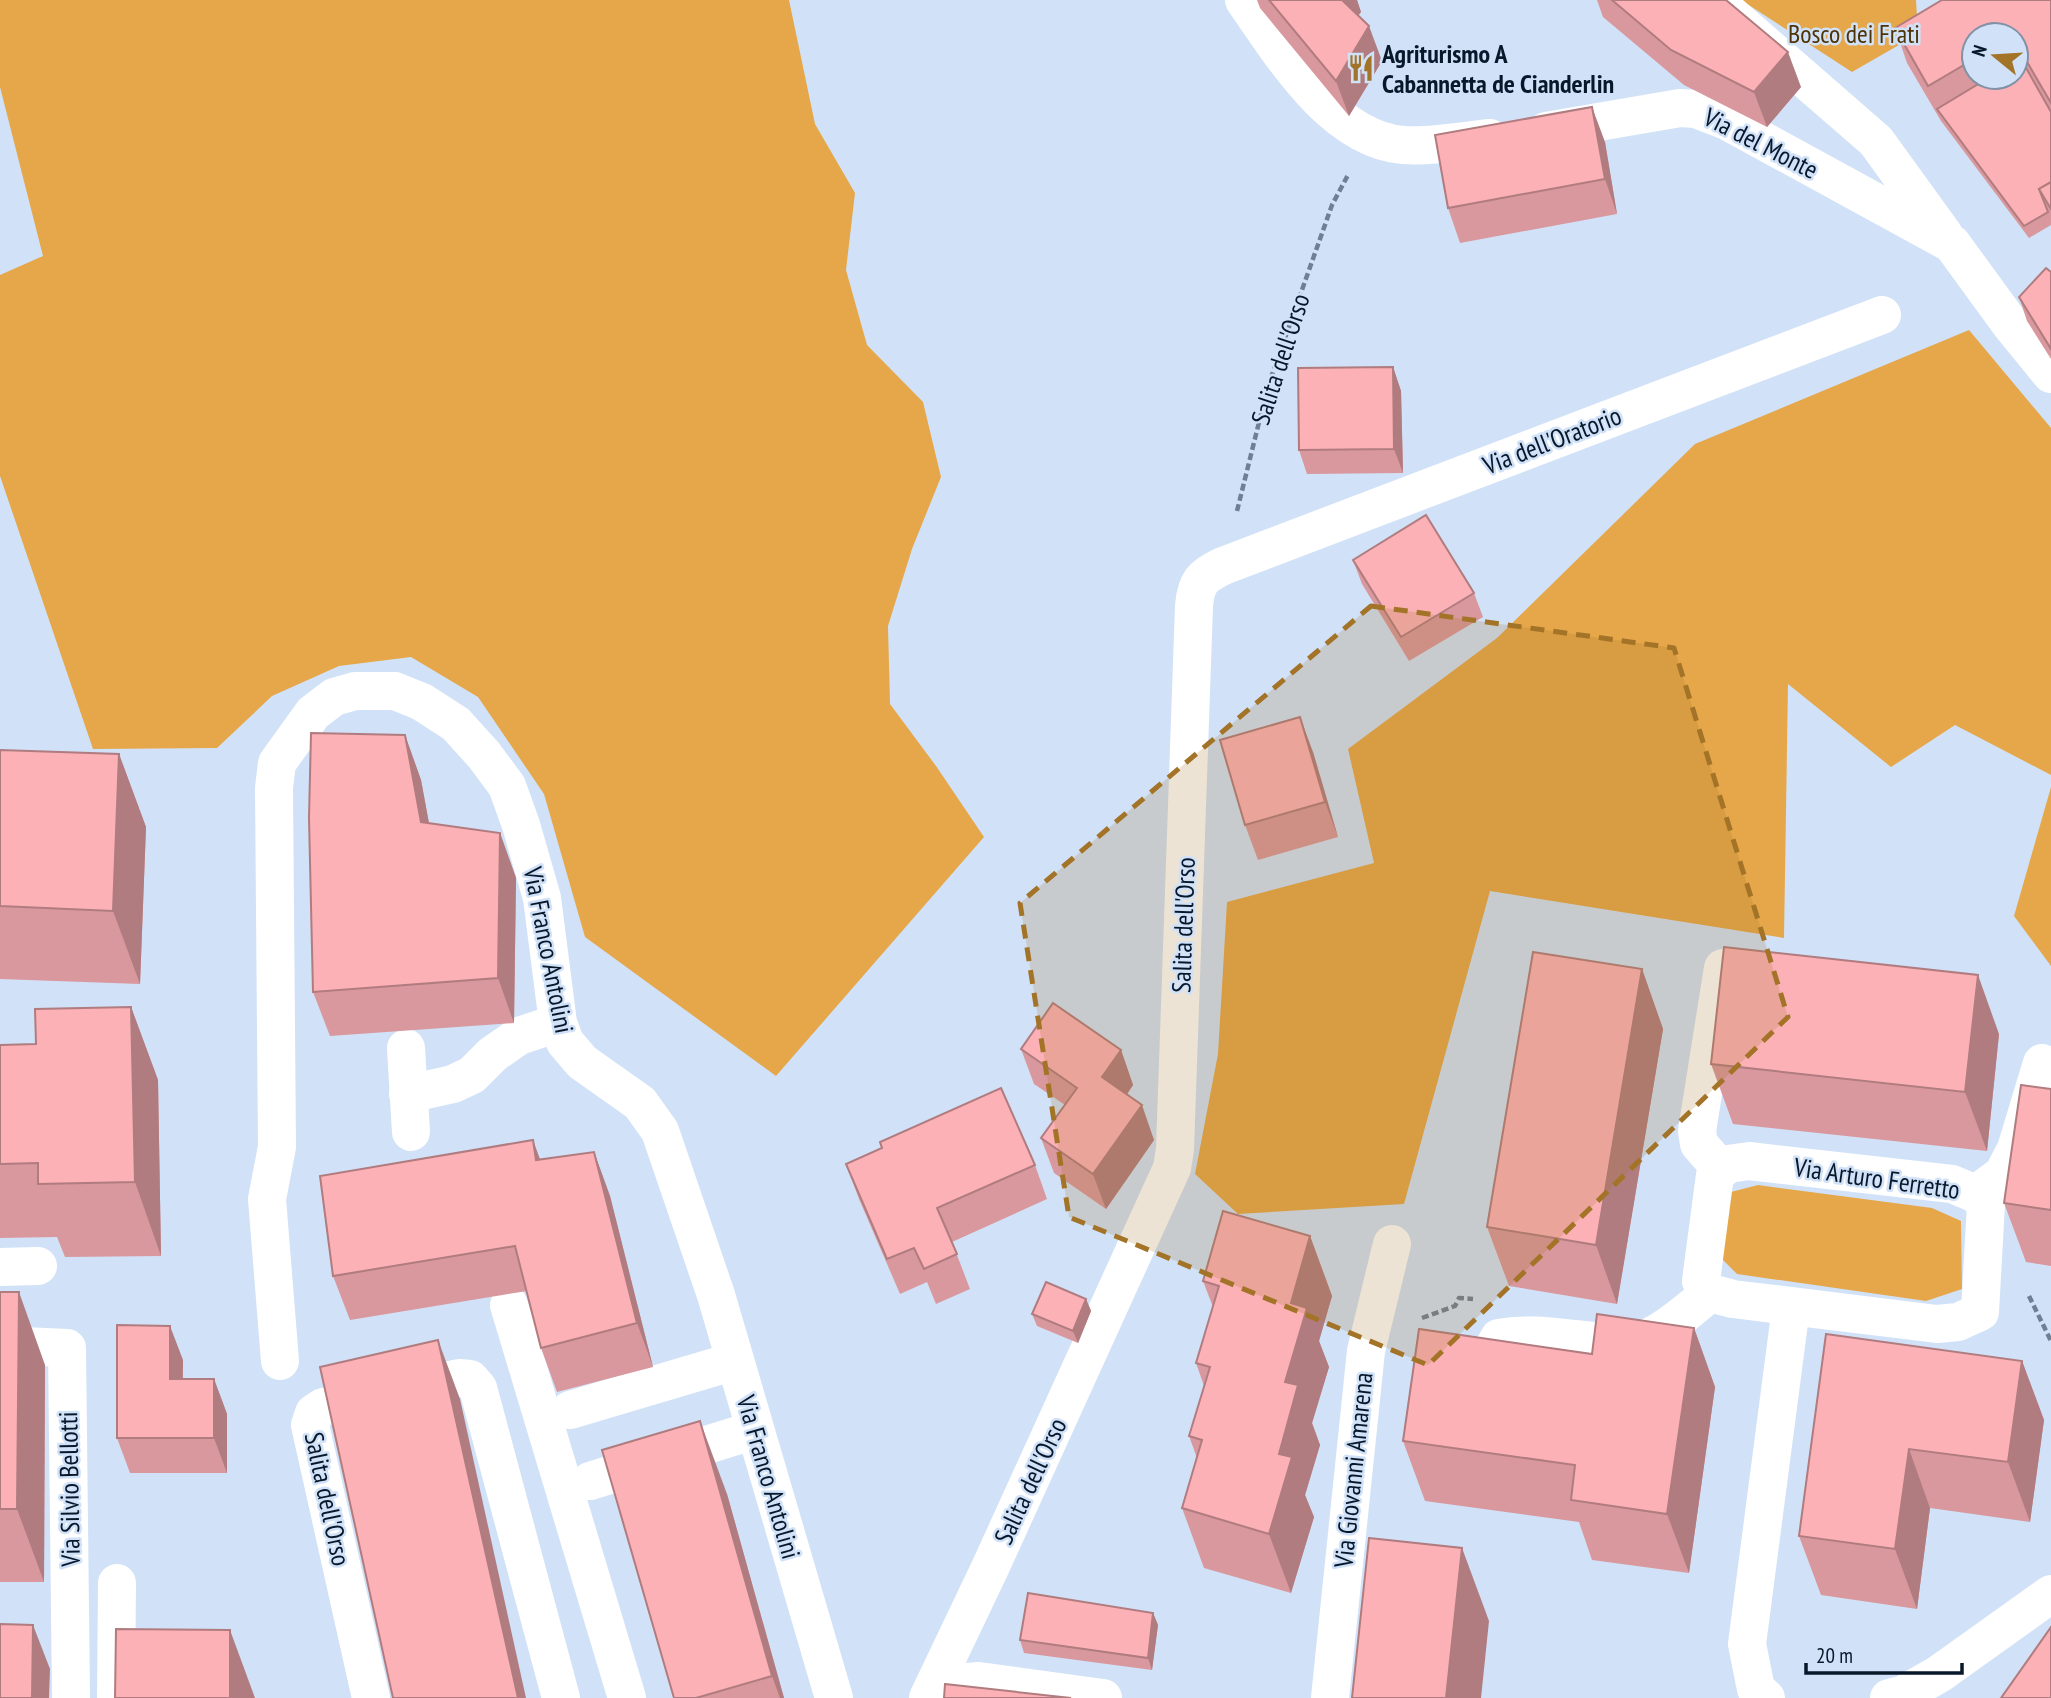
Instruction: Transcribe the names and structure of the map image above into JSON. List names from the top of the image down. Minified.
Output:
{"streets":{"street":["Via del Monte","Salita dell'Orso","Via dell'Oratorio","Via Franco Antolini","Via Arturo Ferretto","Via Giovanni Amarena","Via Silvio Bellotti"]},"crossings":[["Via del Monte","Salita dell'Orso"],["Salita dell'Orso","Via dell'Oratorio"]],"parks":["Bosco dei Frati"],"places":{"restaurant":["Agriturismo A Cabannetta de Cianderlin"]},"scale_bar":"20 m","north":"left"}
